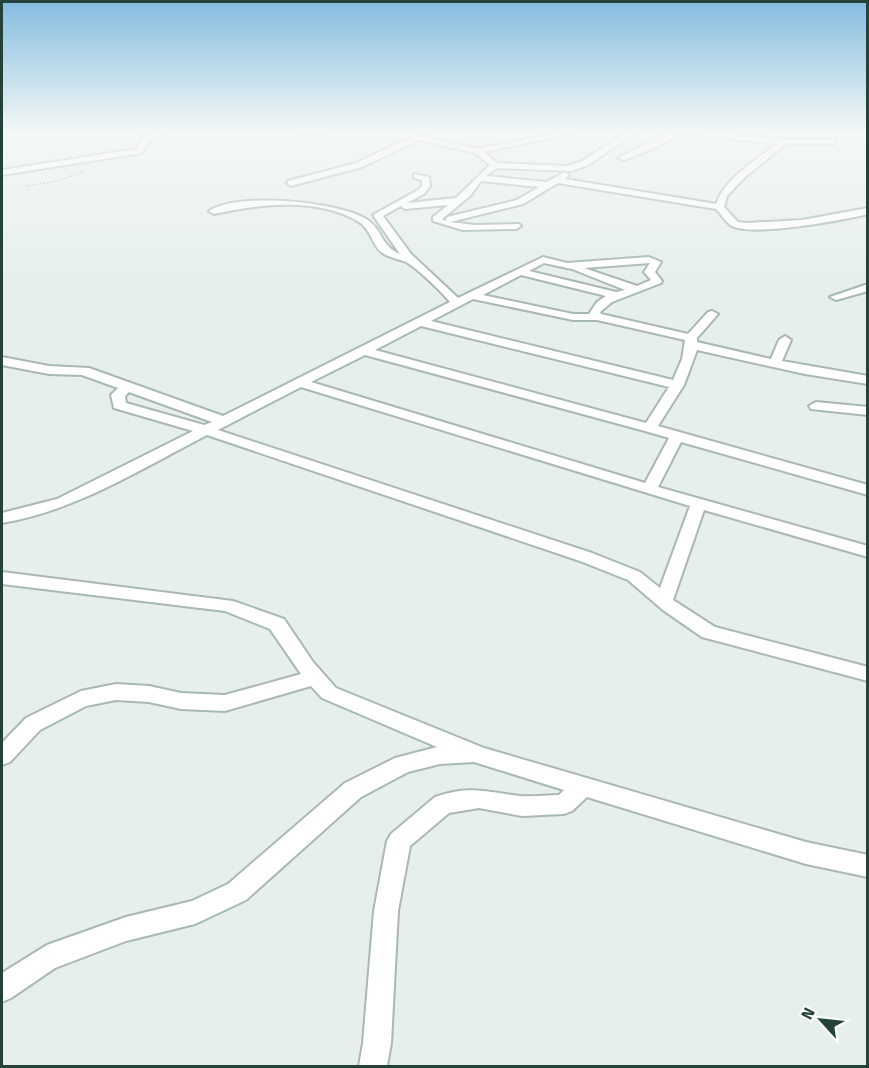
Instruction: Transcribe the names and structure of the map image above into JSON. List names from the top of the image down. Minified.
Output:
{"north":"top left"}
